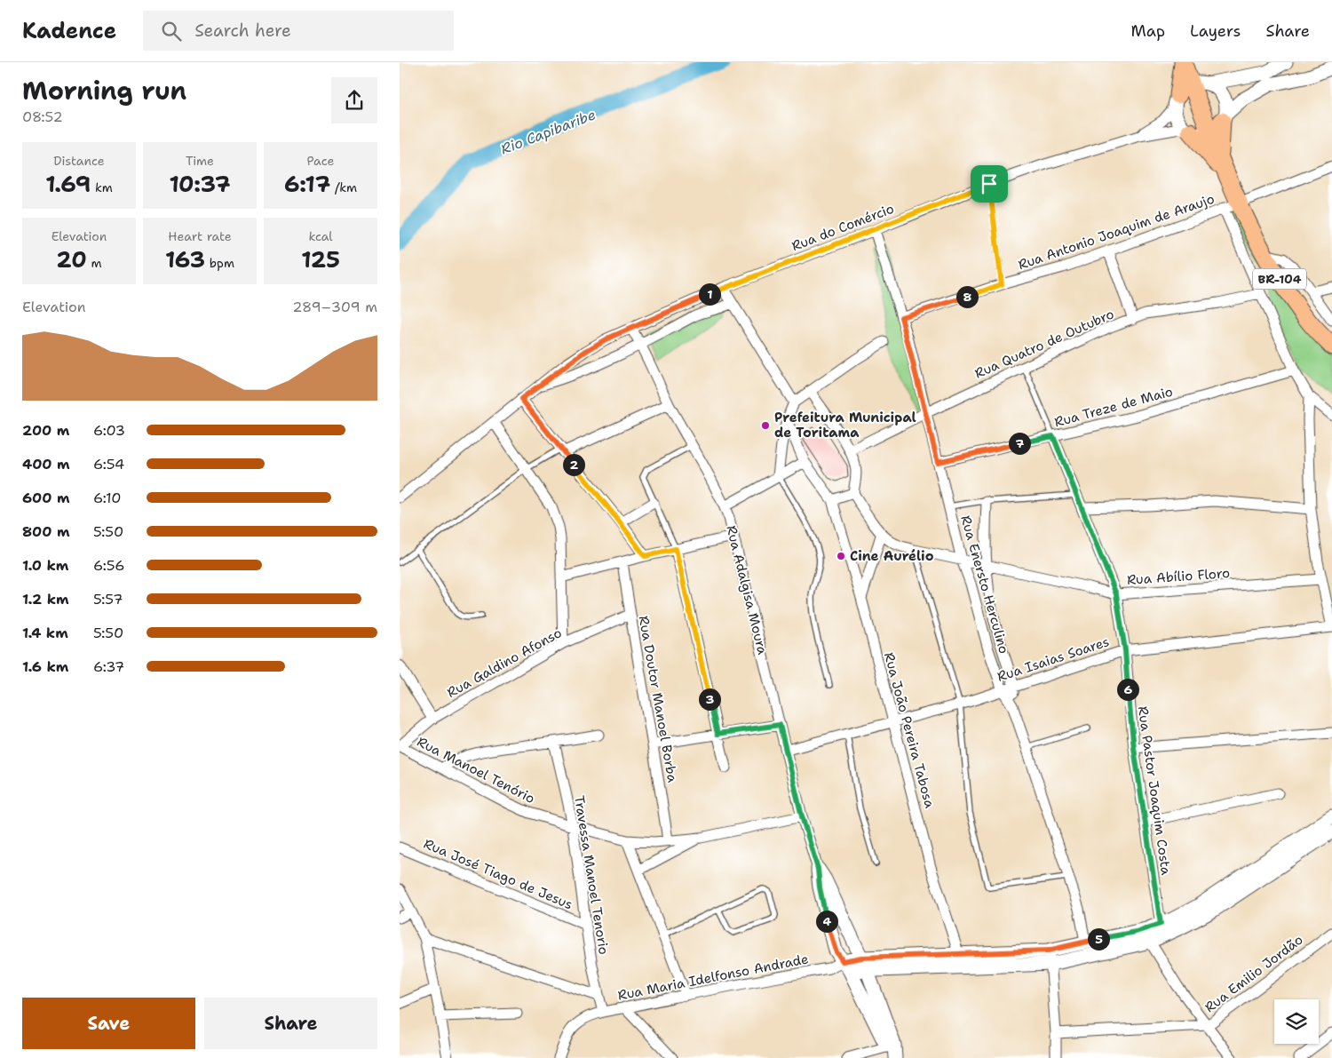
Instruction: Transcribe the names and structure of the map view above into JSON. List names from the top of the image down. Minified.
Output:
{"streets":{"highway":["BR-104"],"street":["Rua do Comércio","Rua Antonio Joaquim de Araujo","Rua Quatro de Outubro","Rua Treze de Maio","Rua Abílio Floro","Rua Enersto Herculino","Rua Adalgisa Moura","Rua Isaias Soares","Rua Galdino Afonso","Rua Doutor Manoel Borba","Rua João Pereira Tabosa","Rua Manoel Tenório","Rua Pastor Joaquim Costa","Rua José Tiago de Jesus","Travessa Manoel Tenorio","Rua Emilio Jordão","Rua Maria Idelfonso Andrade"]},"crossings":[["Rua do Comércio","Rua Enersto Herculino"],["Rua do Comércio","Rua Adalgisa Moura"],["Rua Antonio Joaquim de Araujo","BR-104"],["Rua Antonio Joaquim de Araujo","Rua Enersto Herculino"],["Rua Quatro de Outubro","Rua Enersto Herculino"],["Rua Treze de Maio","Rua Enersto Herculino"],["Rua Treze de Maio","Rua Pastor Joaquim Costa"],["Rua Abílio Floro","Rua Enersto Herculino"],["Rua Abílio Floro","Rua Pastor Joaquim Costa"],["Rua Enersto Herculino","Rua Isaias Soares"],["Rua Adalgisa Moura","Rua Isaias Soares"],["Rua Adalgisa Moura","Rua Manoel Tenório"],["Rua Isaias Soares","Rua João Pereira Tabosa"],["Rua Isaias Soares","Rua Pastor Joaquim Costa"],["Rua Galdino Afonso","Rua Doutor Manoel Borba"],["Rua Galdino Afonso","Rua Manoel Tenório"],["Rua Doutor Manoel Borba","Rua Manoel Tenório"],["Rua Manoel Tenório","Travessa Manoel Tenorio"],["Rua José Tiago de Jesus","Travessa Manoel Tenorio"],["Travessa Manoel Tenorio","Rua Maria Idelfonso Andrade"]],"water":["Rio Capibaribe"],"places":["Prefeitura Municipal de Toritama","Cine Aurélio"],"page":{"header":"Kadence","search":"Search here","nav":["Map","Layers","Share"],"heading":["Morning run","08:52"],"stats":[["Distance","1.69 km"],["Time","10:37"],["Pace","6:17 /km"],["Elevation","20 m"],["Heart rate","163 bpm"],["kcal","125"]],"pins":["1","8","7","2","6","3","4","5"],"chart":["Elevation","289–309 m"],"list":[{"name":"200 m","note":"6:03"},{"name":"400 m","note":"6:54"},{"name":"600 m","note":"6:10"},{"name":"800 m","note":"5:50"},{"name":"1.0 km","note":"6:56"},{"name":"1.2 km","note":"5:57"},{"name":"1.4 km","note":"5:50"},{"name":"1.6 km","note":"6:37"}],"buttons":["Save","Share"]}}
